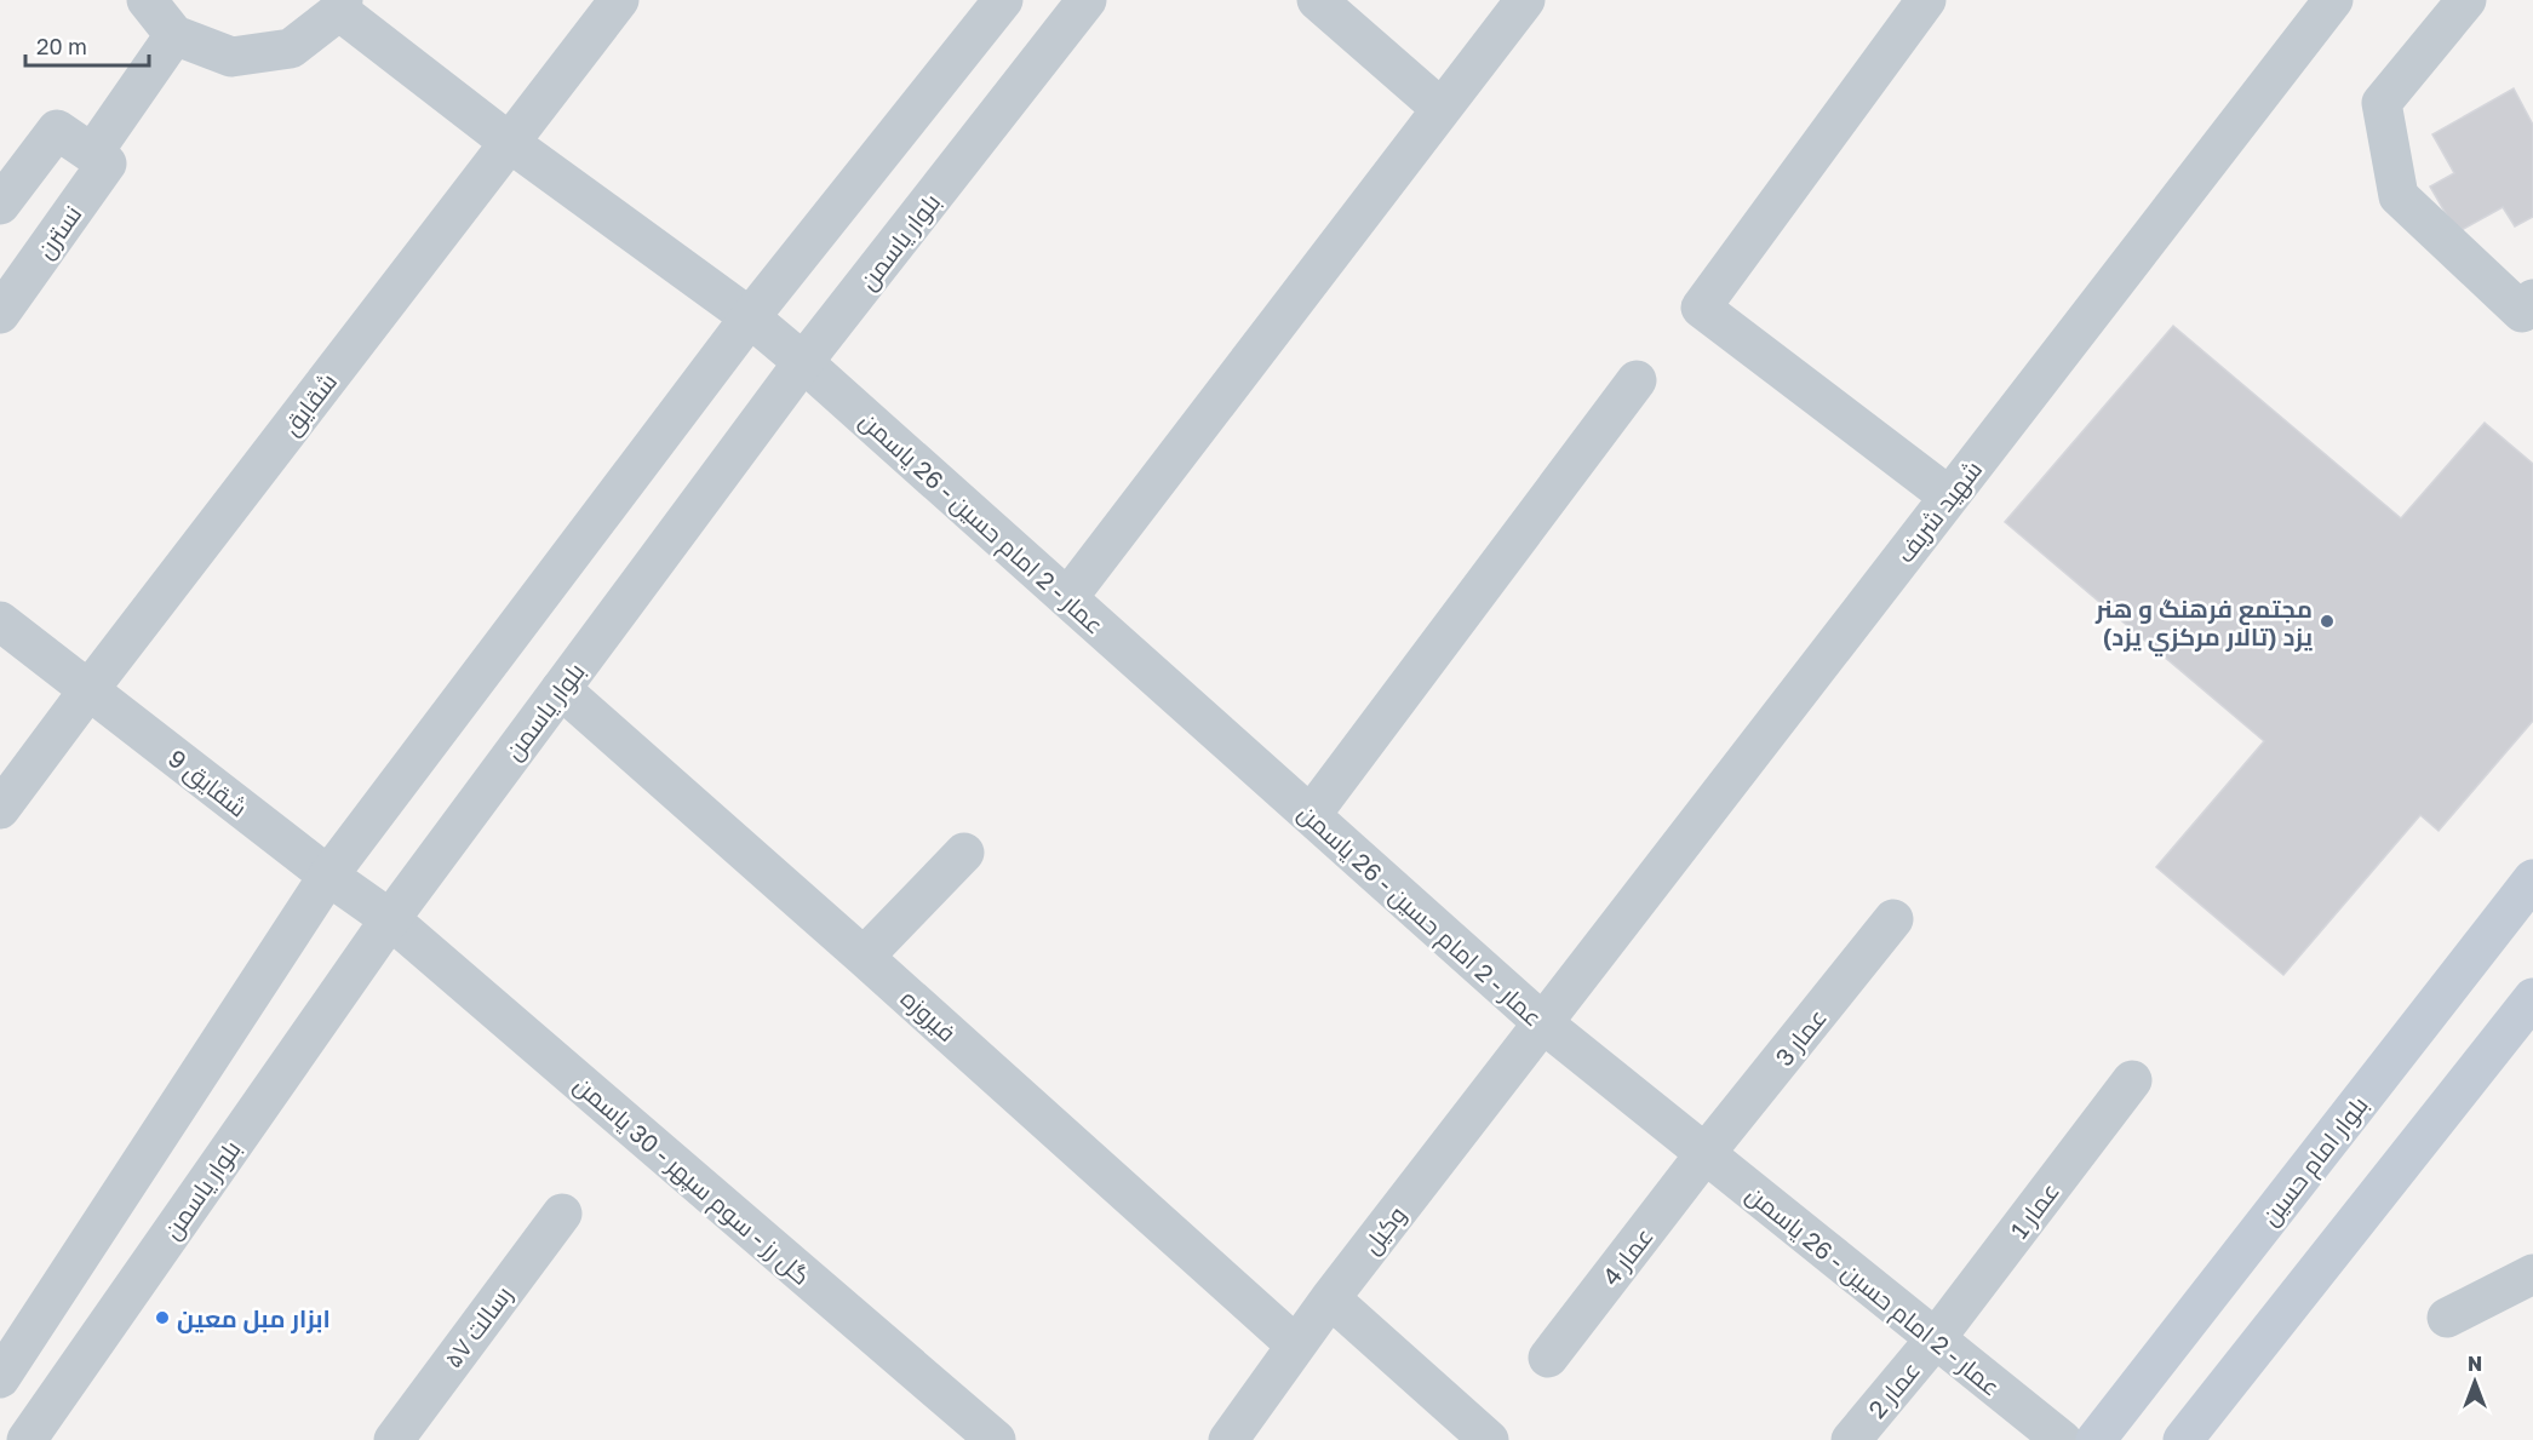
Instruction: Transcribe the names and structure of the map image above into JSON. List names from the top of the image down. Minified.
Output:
{"streets":{"main road":["بلوار امام حسین"],"street":["نسترن","بلوار یاسمن","شقایق","شهید شریف","عمار - 2 امام حسین - 26 یاسمن","شقایق 9","فیروزه","عمار 3","گل رز - سوم سپهر - 30 یاسمن","عمار 1","وکیل","عمار 4","رسالت ۵۷","عمار 2"]},"crossings":[["بلوار یاسمن","عمار - 2 امام حسین - 26 یاسمن"],["بلوار یاسمن","شقایق 9"],["بلوار یاسمن","فیروزه"],["بلوار یاسمن","گل رز - سوم سپهر - 30 یاسمن"],["شقایق","عمار - 2 امام حسین - 26 یاسمن"],["شقایق","شقایق 9"],["شهید شریف","عمار - 2 امام حسین - 26 یاسمن"],["شهید شریف","وکیل"],["عمار - 2 امام حسین - 26 یاسمن","عمار 3"],["عمار - 2 امام حسین - 26 یاسمن","عمار 1"],["عمار - 2 امام حسین - 26 یاسمن","وکیل"],["عمار - 2 امام حسین - 26 یاسمن","عمار 4"],["عمار - 2 امام حسین - 26 یاسمن","عمار 2"],["شقایق 9","گل رز - سوم سپهر - 30 یاسمن"],["فیروزه","وکیل"],["عمار 3","عمار 4"],["عمار 1","عمار 2"]],"places":["مجتمع فرهنگ و هنر یزد (تالار مركزي یزد)","ابزار مبل معین"],"scale_bar":"20 m","north":"top"}
